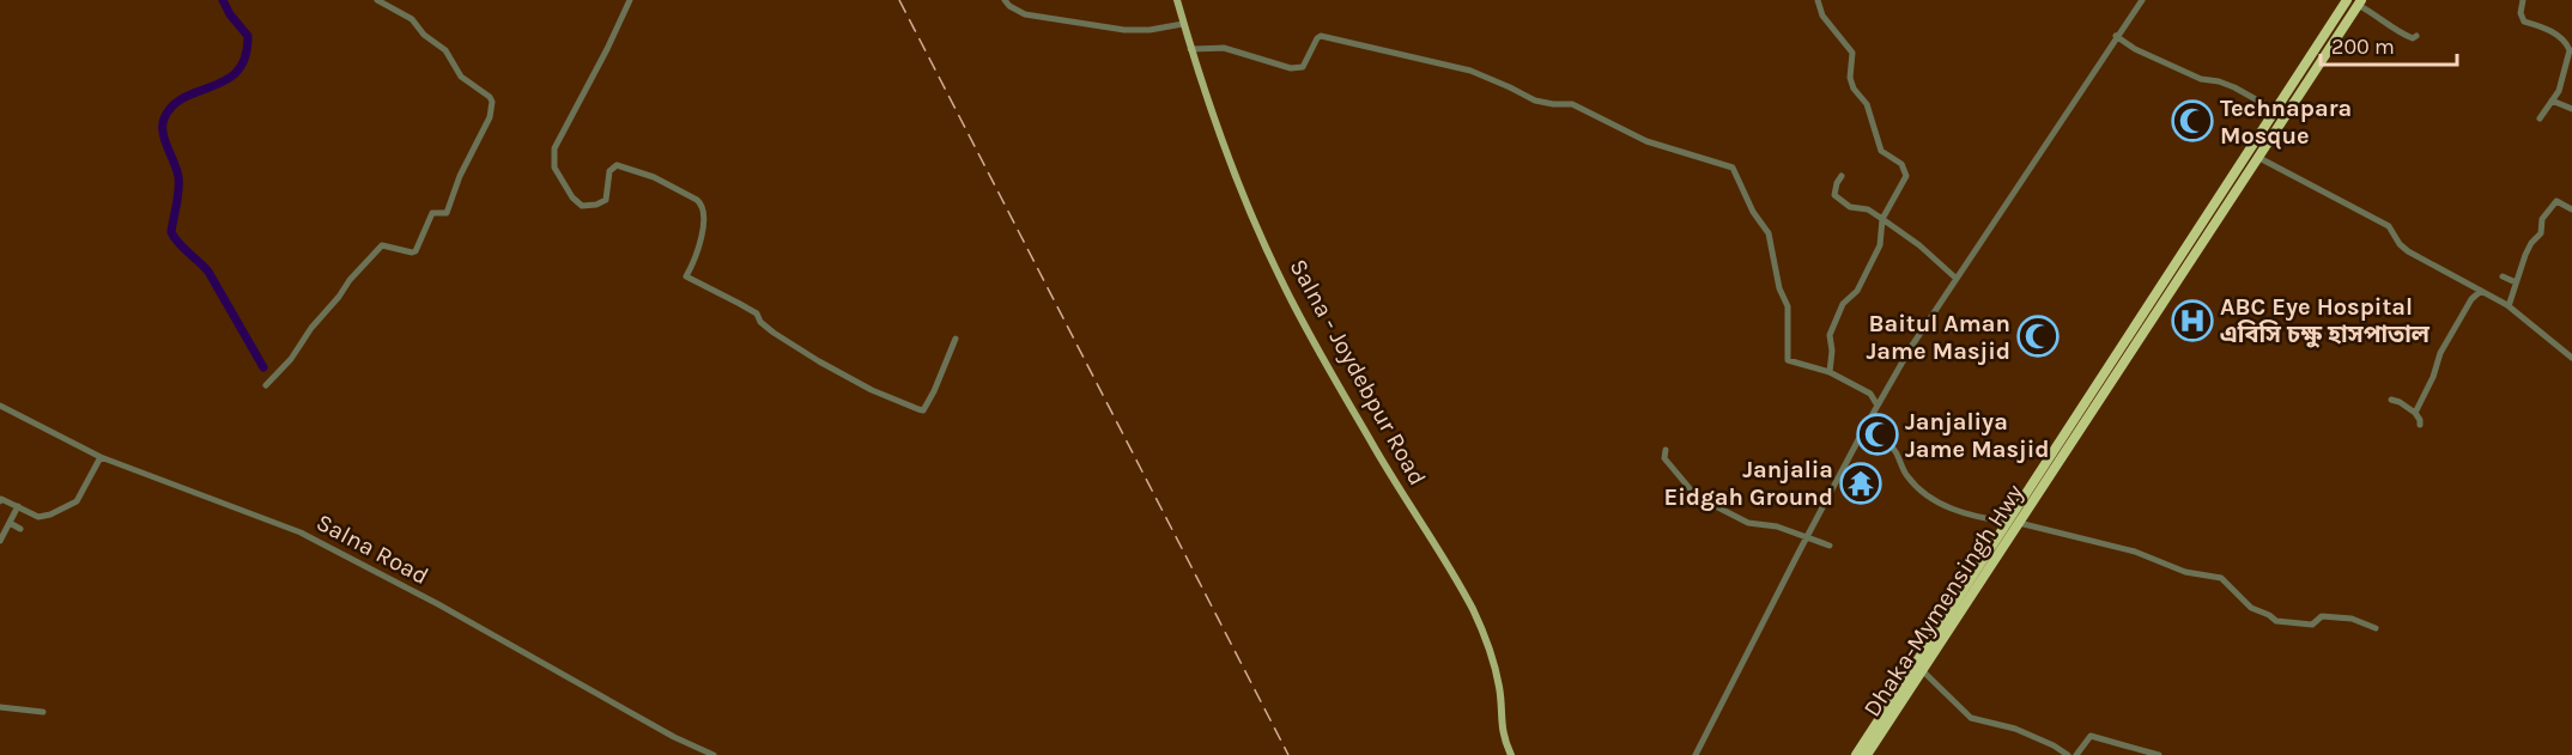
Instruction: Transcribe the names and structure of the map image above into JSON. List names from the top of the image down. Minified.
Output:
{"streets":{"highway":["Dhaka-Mymensingh Hwy"],"main road":["Salna - Joydebpur Road"],"street":["Salna Road"]},"places":{"mosque":["Technapara Mosque","Baitul Aman Jame Masjid","Janjaliya Jame Masjid"],"hospital":["ABC Eye Hospital এবিসি চক্ষু হাসপাতাল"],"temple":["Janjalia Eidgah Ground"]},"scale_bar":"200 m"}
